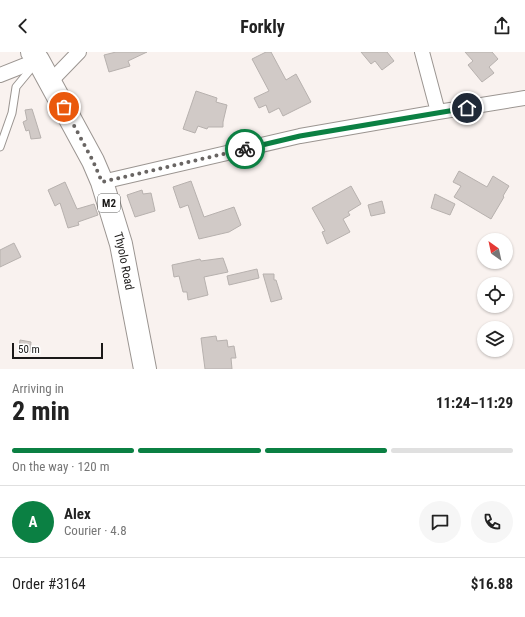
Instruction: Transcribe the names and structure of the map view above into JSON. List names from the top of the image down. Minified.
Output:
{"streets":{"highway":["M2","Thyolo Road"]},"scale_bar":"50 m","north":"top left","page":{"header":"Forkly","scale":"50 m","heading":["2 min","Arriving in","11:24–11:29"],"panel":["Alex","Courier · 4.8","Order #3164","$16.88"],"bar":"On the way · 120 m","round":"A"}}
